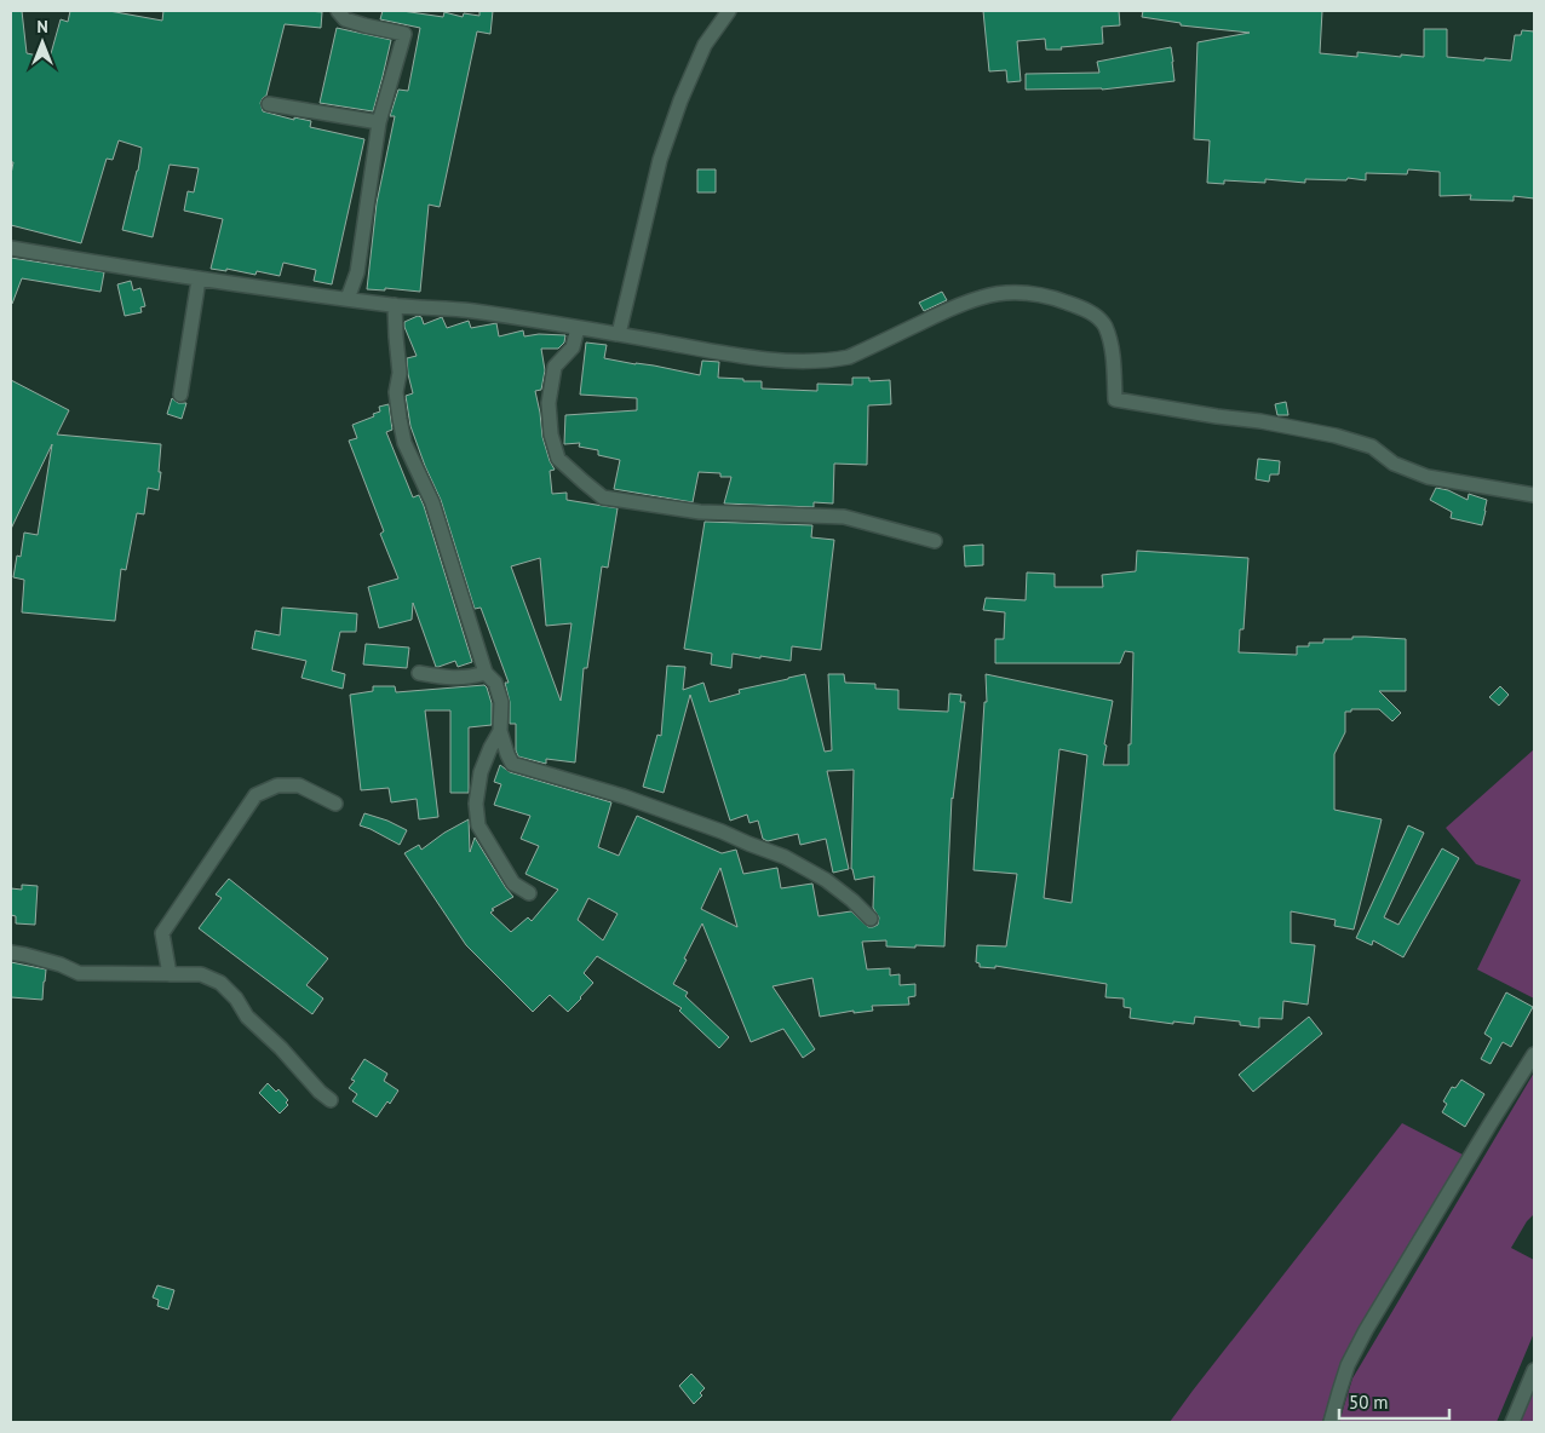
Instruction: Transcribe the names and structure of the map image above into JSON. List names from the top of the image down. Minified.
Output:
{"scale_bar":"50 m","north":"top"}
